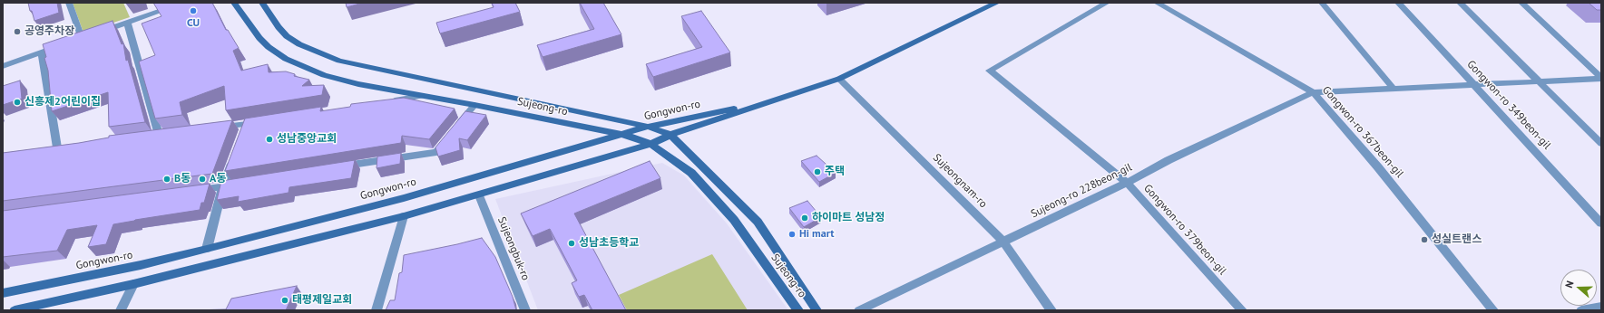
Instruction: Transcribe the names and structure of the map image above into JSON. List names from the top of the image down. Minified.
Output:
{"streets":{"main road":["Sujeong-ro","Gongwon-ro"],"street":["Gongwon-ro 349beon-gil","Gongwon-ro 367beon-gil","Sujeongnam-ro","Sujeong-ro 228beon-gil","Gongwon-ro 379beon-gil","Sujeongbuk-ro"]},"crossings":[["Sujeong-ro","Gongwon-ro"],["Gongwon-ro","Sujeongnam-ro"],["Gongwon-ro","Sujeongbuk-ro"],["Gongwon-ro 367beon-gil","Sujeong-ro 228beon-gil"],["Sujeongnam-ro","Sujeong-ro 228beon-gil"],["Sujeong-ro 228beon-gil","Gongwon-ro 379beon-gil"]],"places":["CU","공영주차장","신흥제2어린이집","성남중앙교회","주택","B동","A동","하이마트 성남정","Hi mart","성실트랜스","성남초등학교","태평제일교회"],"north":"left"}
